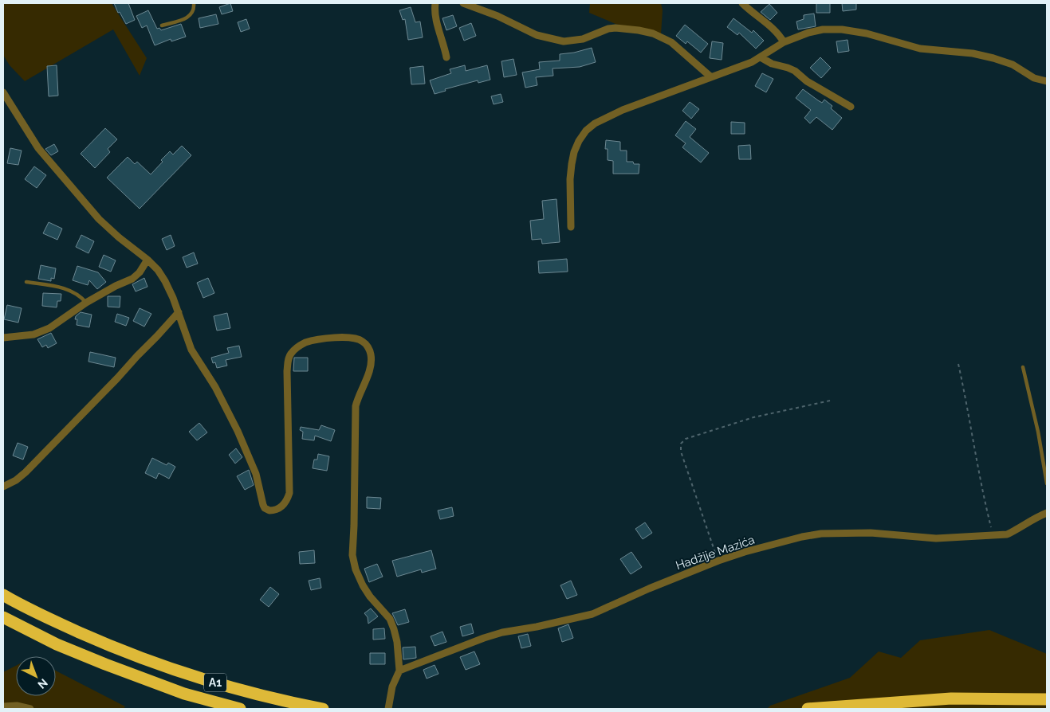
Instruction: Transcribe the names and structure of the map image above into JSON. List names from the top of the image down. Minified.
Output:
{"streets":{"highway":["A1"],"street":["Hadžije Mazića"]},"north":"bottom right"}
